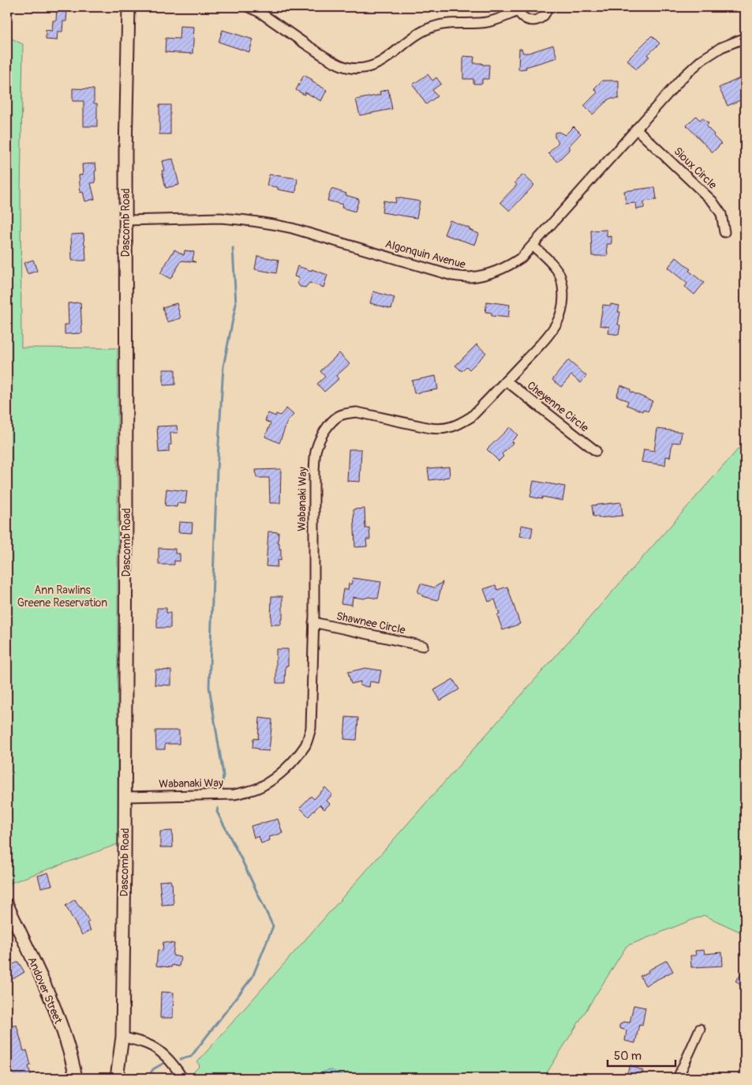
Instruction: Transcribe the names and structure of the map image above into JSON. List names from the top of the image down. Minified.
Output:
{"streets":{"main road":["Dascomb Road","Andover Street"],"street":["Sioux Circle","Algonquin Avenue","Cheyenne Circle","Wabanaki Way","Shawnee Circle"]},"crossings":[["Sioux Circle","Algonquin Avenue"],["Dascomb Road","Algonquin Avenue"],["Dascomb Road","Wabanaki Way"],["Algonquin Avenue","Wabanaki Way"],["Cheyenne Circle","Wabanaki Way"],["Wabanaki Way","Shawnee Circle"]],"parks":["Ann Rawlins Greene Reservation"],"scale_bar":"50 m"}
